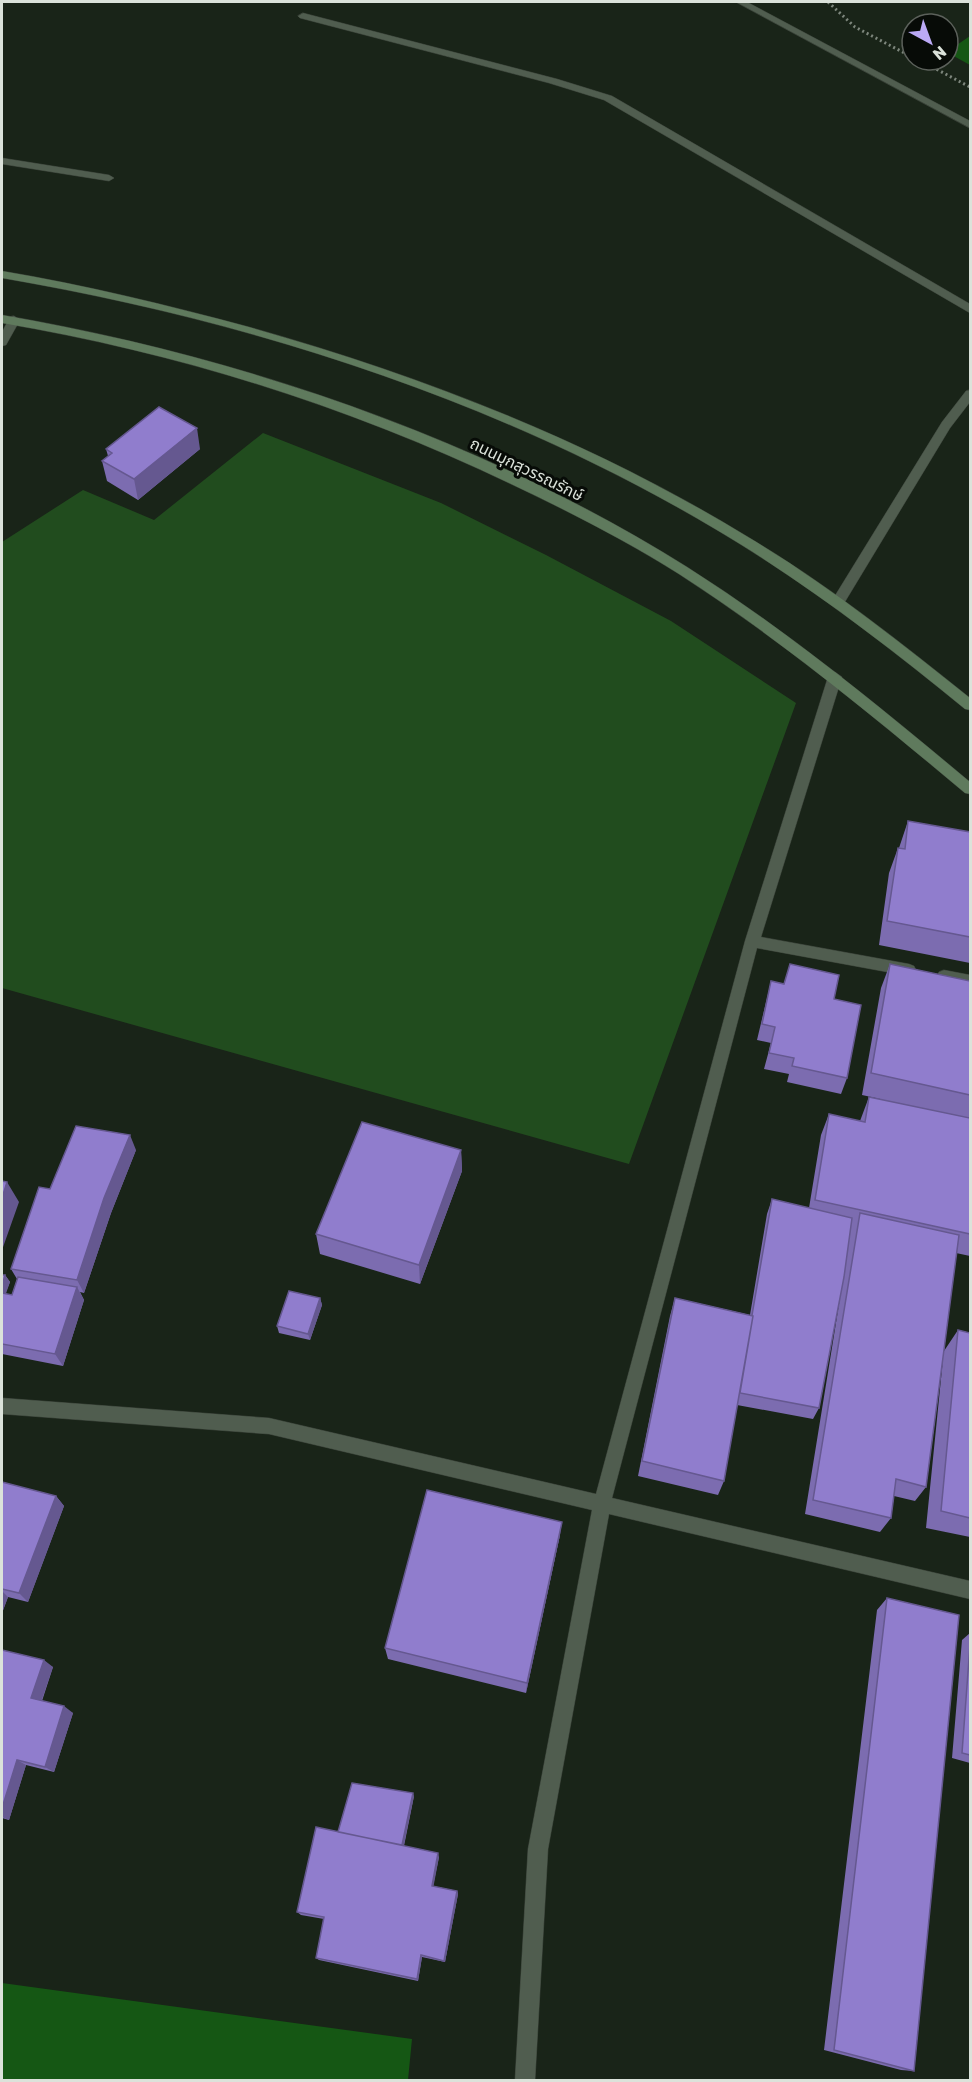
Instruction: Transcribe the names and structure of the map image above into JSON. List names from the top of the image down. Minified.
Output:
{"streets":{"main road":["ถนนมุกสุวรรณรักษ์"]},"north":"bottom right"}
